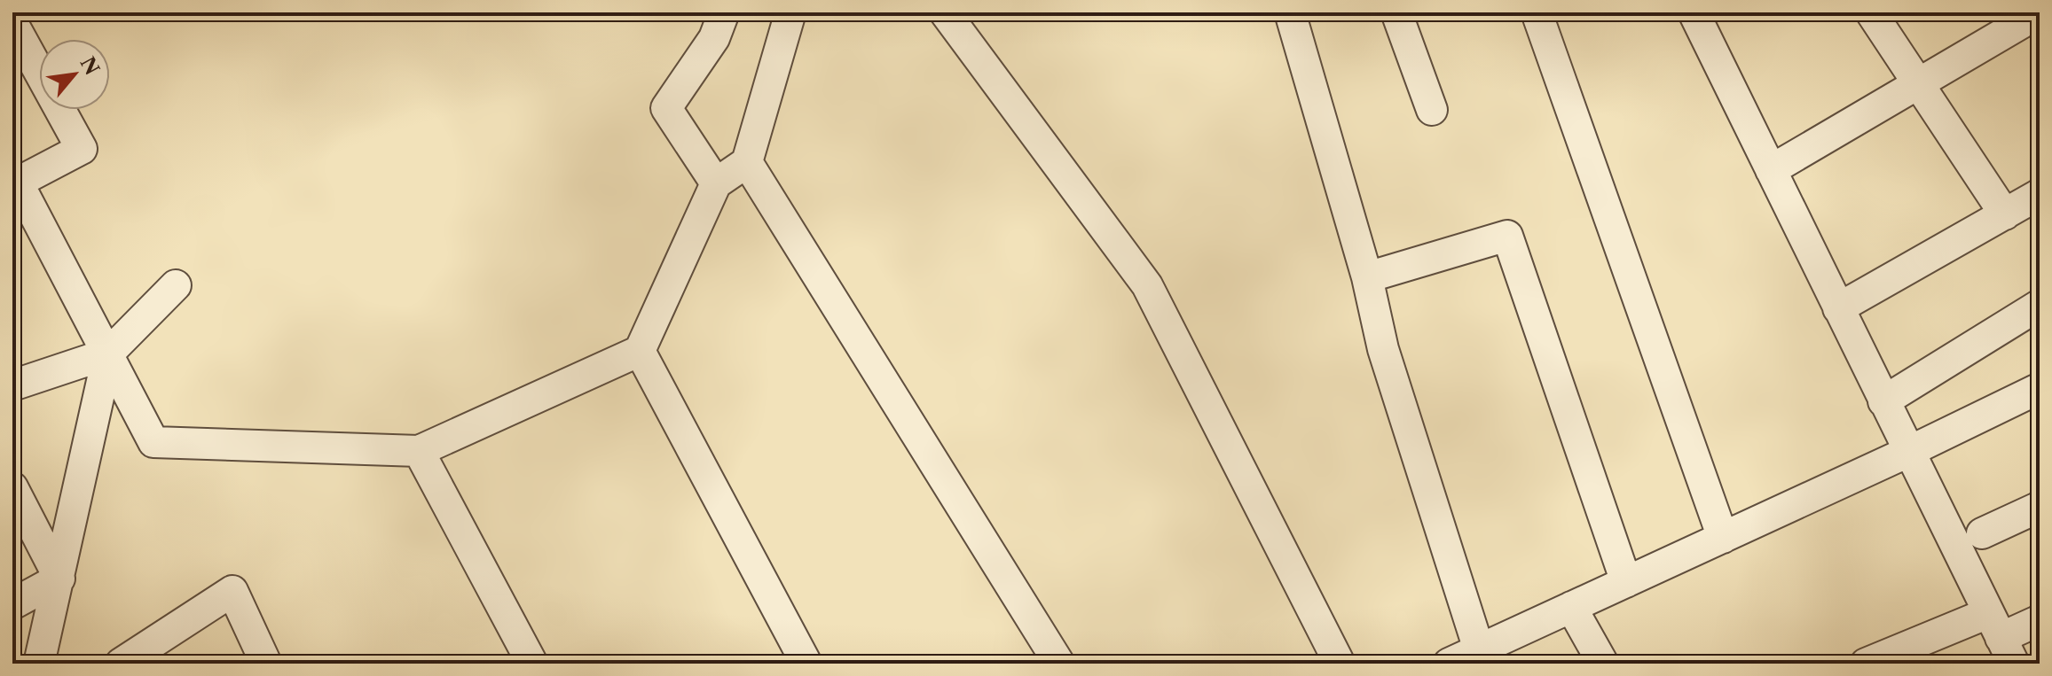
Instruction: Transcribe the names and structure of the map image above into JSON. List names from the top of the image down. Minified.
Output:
{"north":"top right"}
